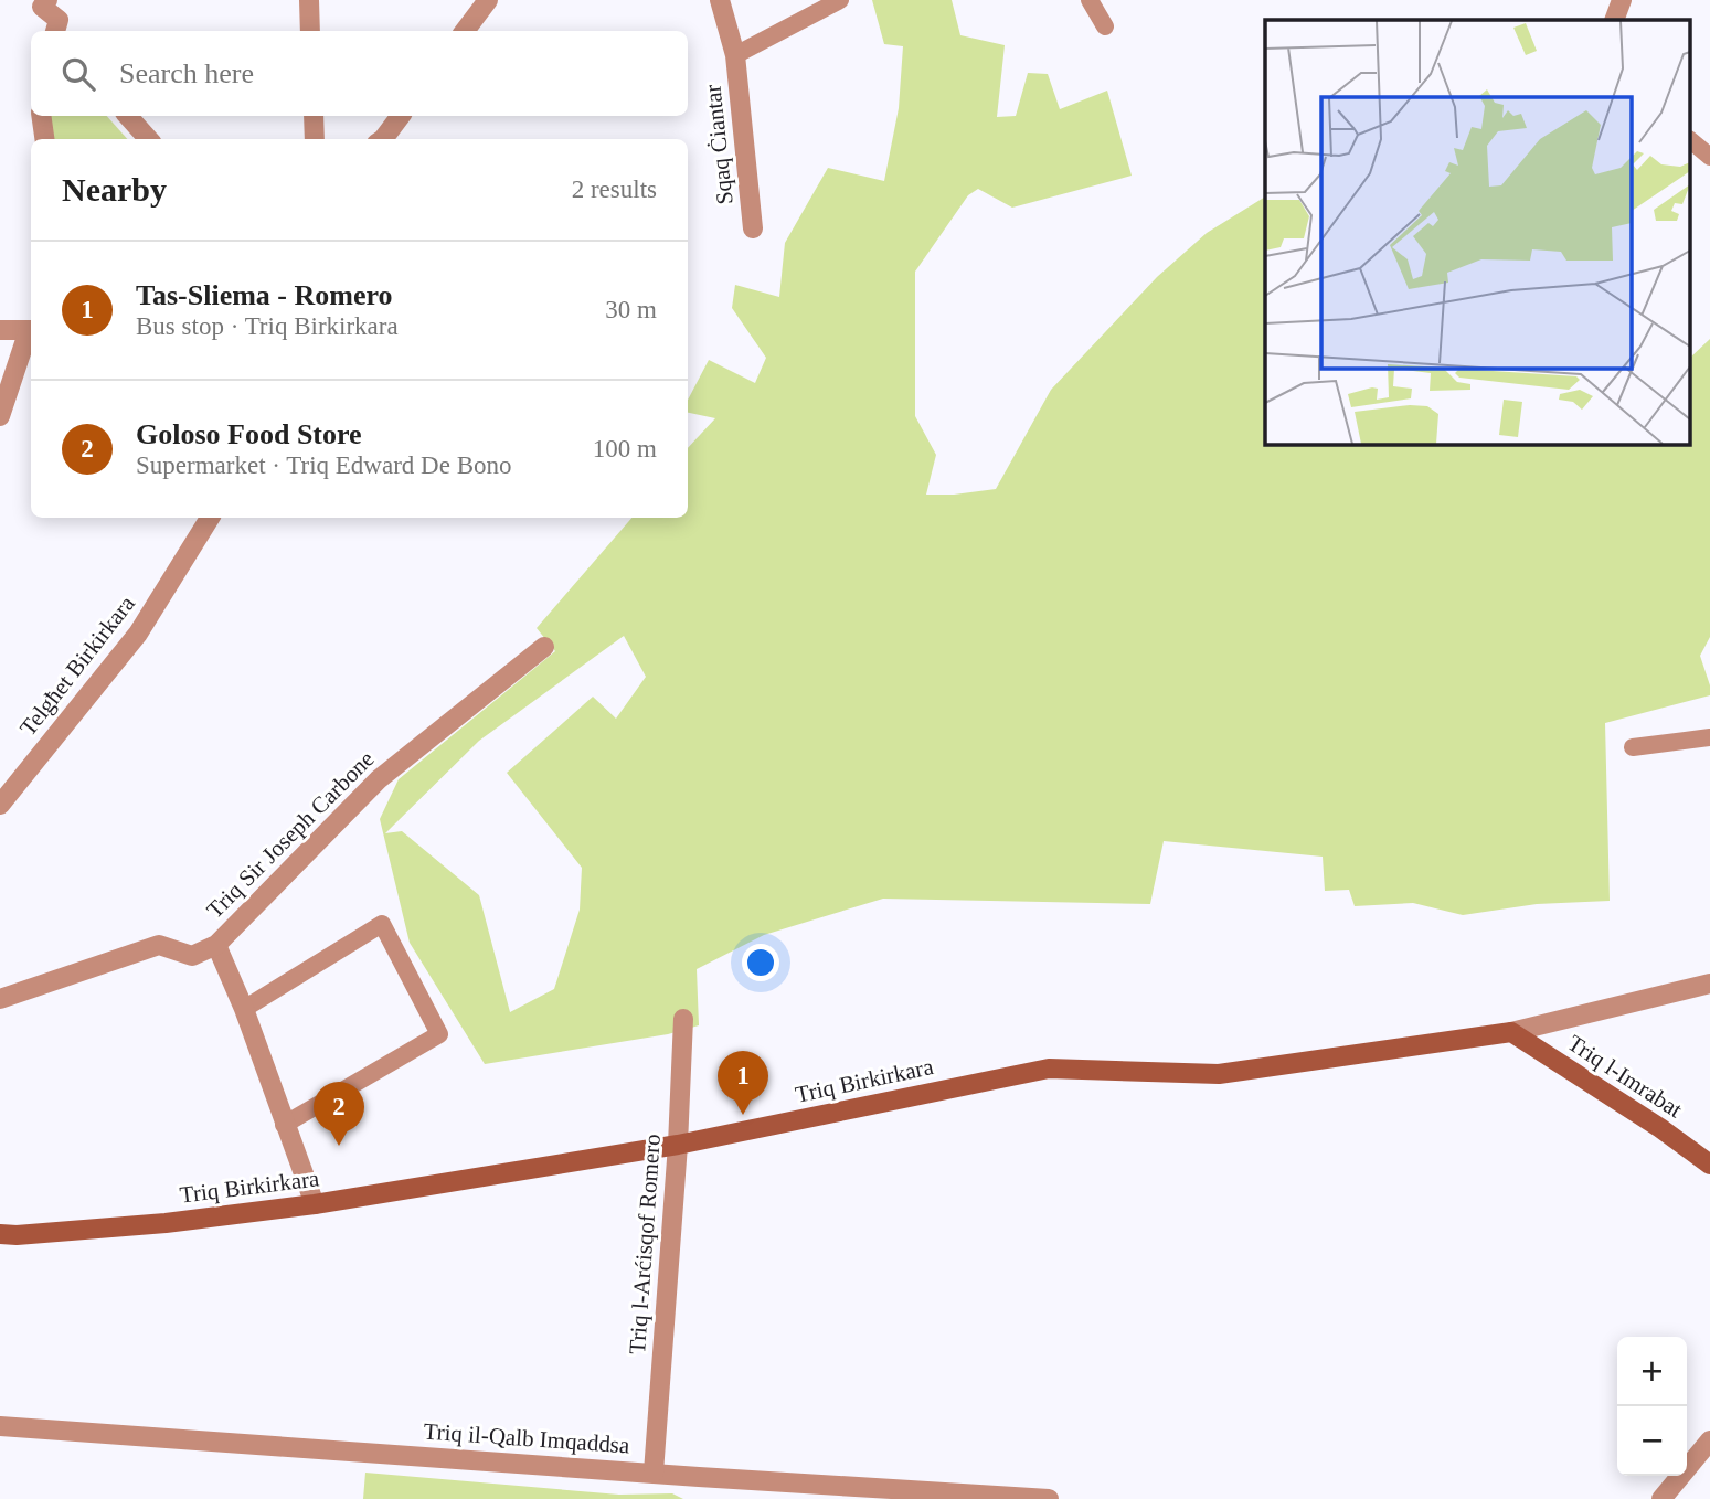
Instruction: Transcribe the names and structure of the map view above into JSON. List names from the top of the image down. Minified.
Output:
{"streets":{"main road":["Triq l-Imrabat","Triq Birkirkara"],"street":["Sqaq Ċiantar","Telgħet Birkirkara","Triq Sir Joseph Carbone","Triq l-Arćisqof Romero","Triq il-Qalb Imqaddsa"]},"crossings":[["Triq l-Imrabat","Triq Birkirkara"],["Triq Birkirkara","Triq l-Arćisqof Romero"],["Triq l-Arćisqof Romero","Triq il-Qalb Imqaddsa"]],"page":{"search":"Search here","heading":["Nearby","2 results"],"list":[{"mark":"1","name":"Tas-Sliema - Romero","note":"Bus stop · Triq Birkirkara","value":"30 m"},{"mark":"2","name":"Goloso Food Store","note":"Supermarket · Triq Edward De Bono","value":"100 m"}],"pins":["1","2"],"map_buttons":["+","−"]}}
